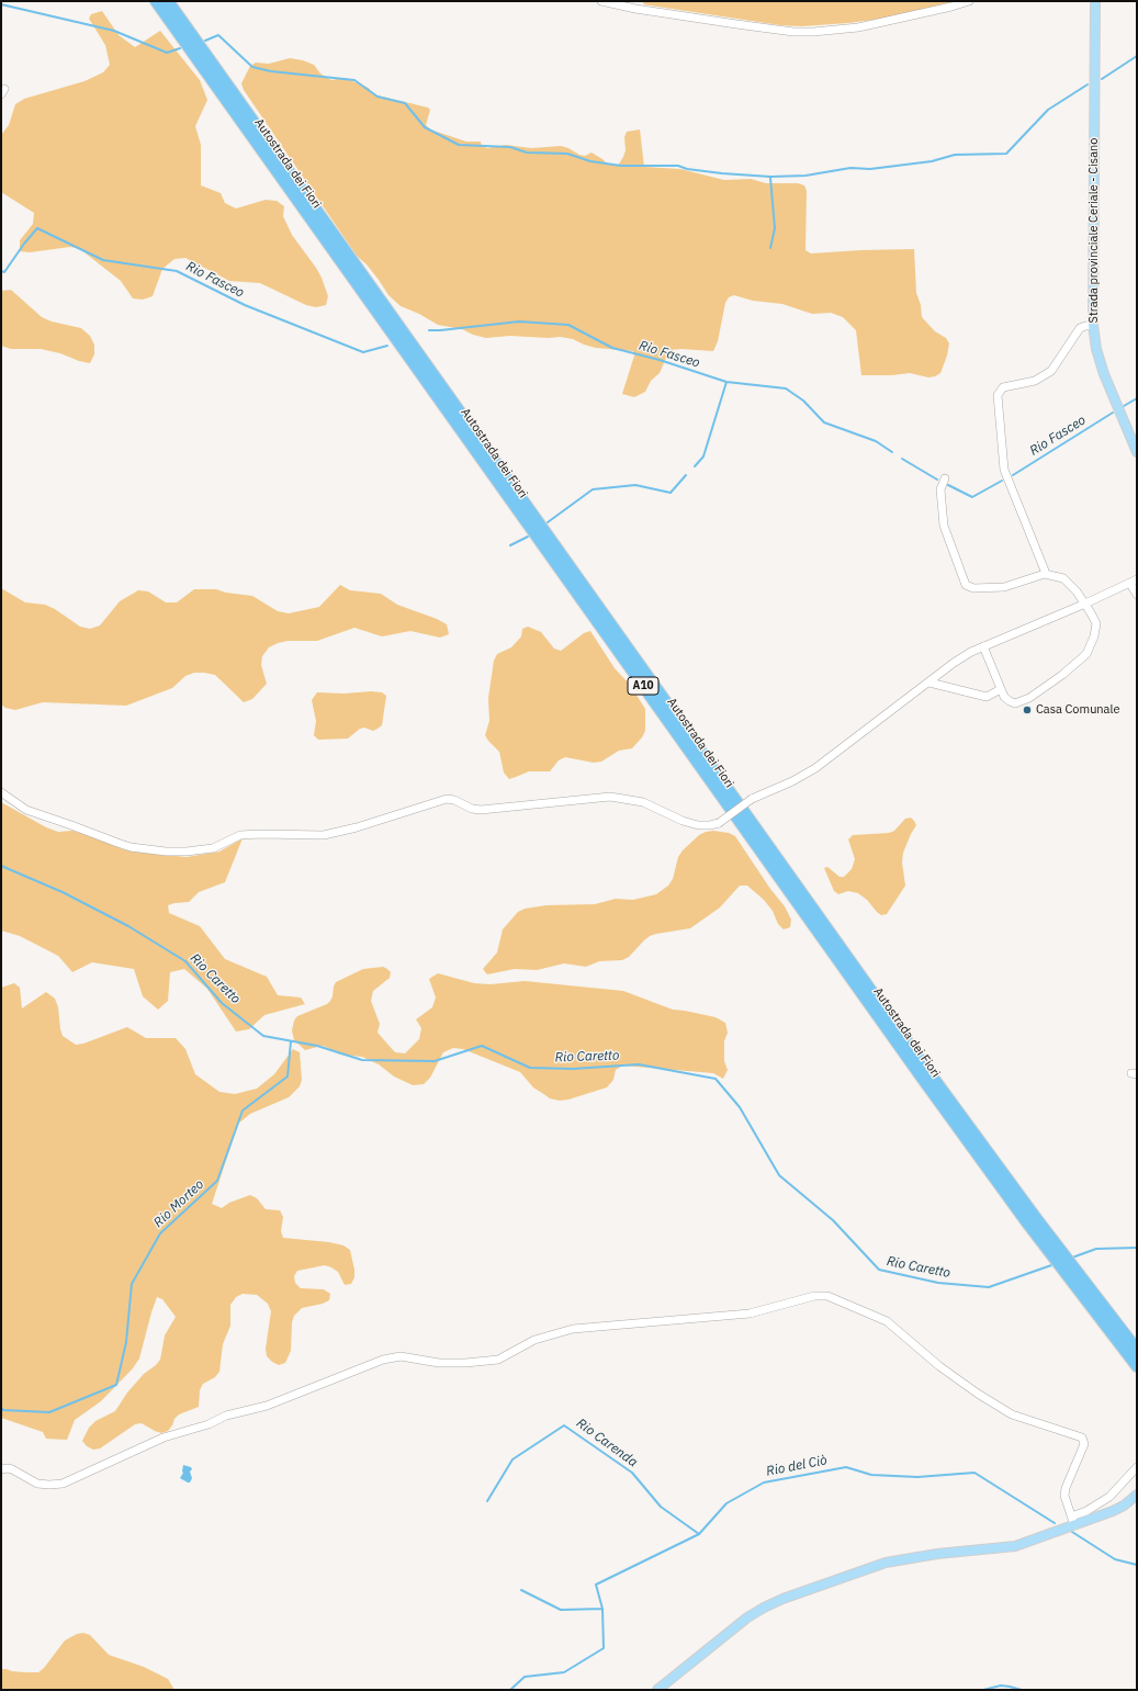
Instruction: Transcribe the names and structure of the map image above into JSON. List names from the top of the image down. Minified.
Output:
{"streets":{"highway":["Autostrada dei Fiori","A10"],"main road":["Strada provinciale Ceriale - Cisano"]},"water":["Rio Fasceo","Rio Caretto","Rio Morteo","Rio Carenda","Rio del Ciò"],"places":["Casa Comunale"]}
